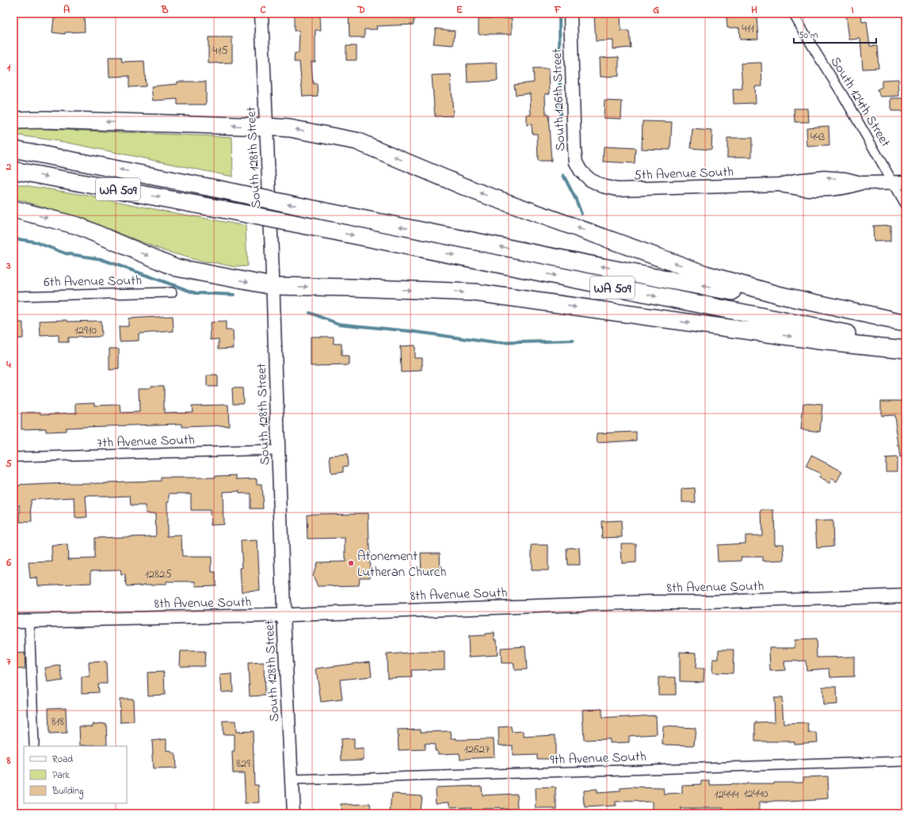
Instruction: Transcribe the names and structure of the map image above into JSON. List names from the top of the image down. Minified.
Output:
{"streets":{"highway":["WA 509"],"street":["South 126th Street","South 124th Street","South 128th Street","5th Avenue South","6th Avenue South","7th Avenue South","8th Avenue South","9th Avenue South"]},"crossings":[["South 126th Street","5th Avenue South"],["South 124th Street","5th Avenue South"],["South 128th Street","7th Avenue South"],["South 128th Street","8th Avenue South"],["South 128th Street","9th Avenue South"]],"places":["Atonement Lutheran Church"],"house_numbers":["411","415","443","12910","12825","818","12627","829","12440","12444"],"legend":["Road","Park","Building"],"scale_bar":"50 m","grid":{"columns":["A","B","C","D","E","F","G","H","I"],"rows":["1","2","3","4","5","6","7","8"]}}
